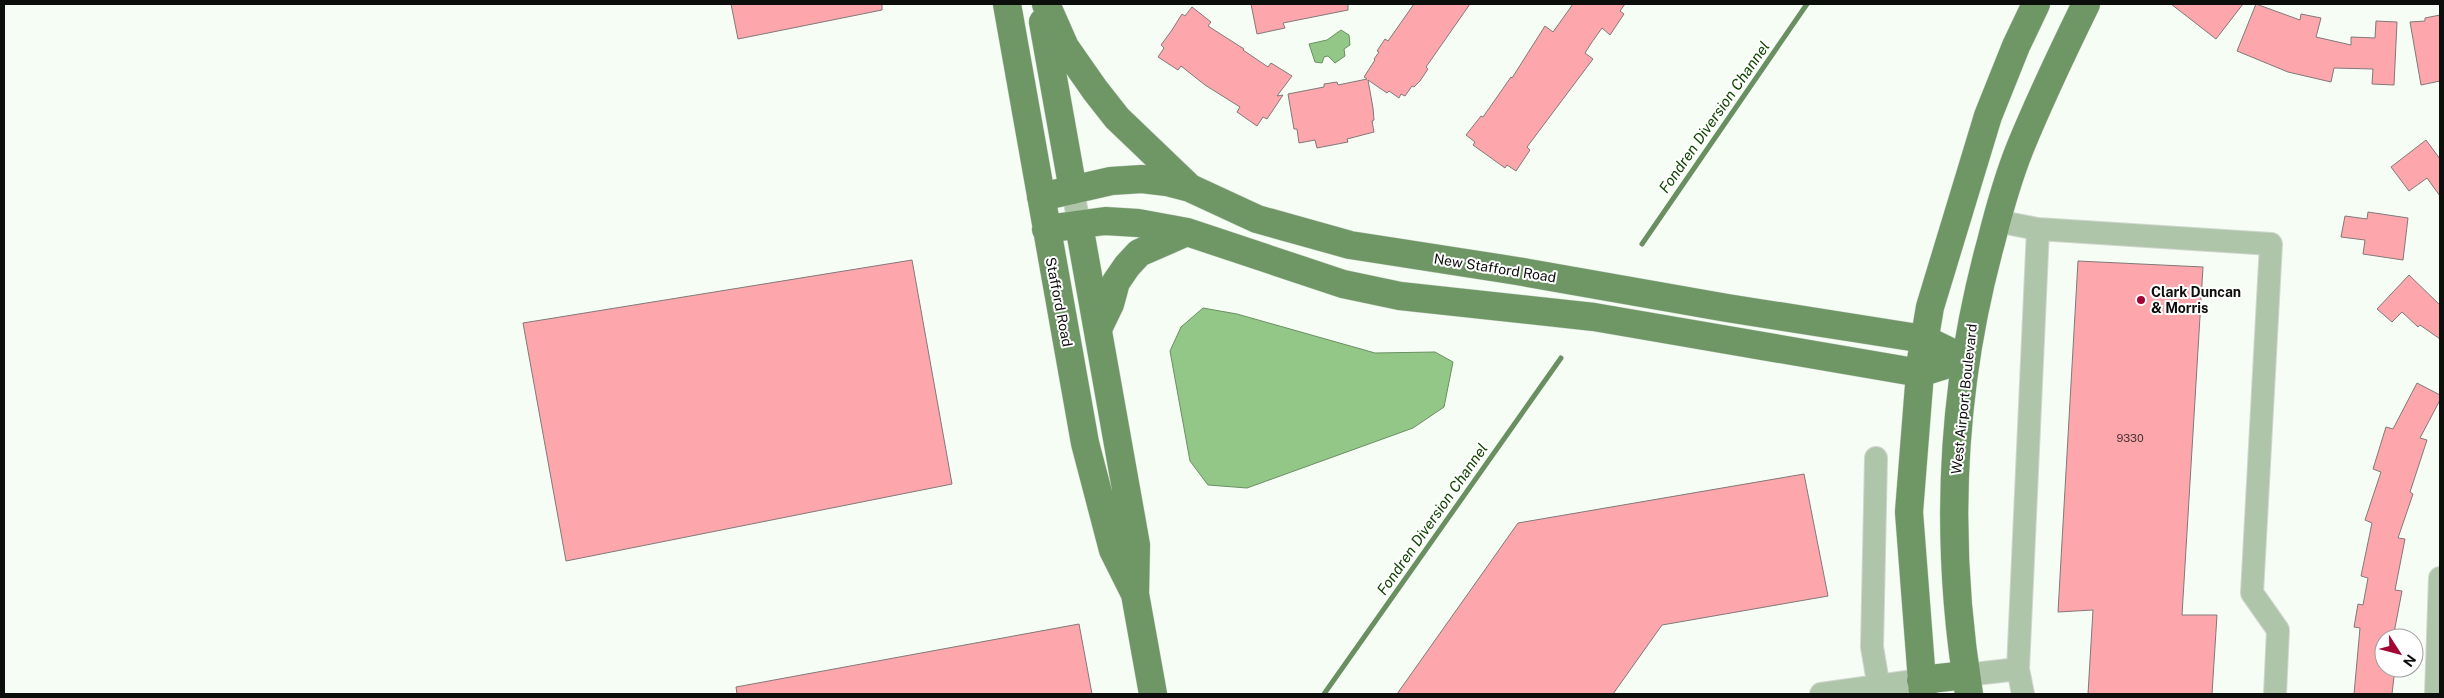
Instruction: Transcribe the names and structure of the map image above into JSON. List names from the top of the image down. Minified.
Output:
{"streets":{"main road":["New Stafford Road","Stafford Road","West Airport Boulevard"]},"crossings":[["New Stafford Road","Stafford Road"],["New Stafford Road","West Airport Boulevard"]],"water":["Fondren Diversion Channel"],"places":["Clark Duncan & Morris"],"house_numbers":["9330"],"north":"bottom right"}
